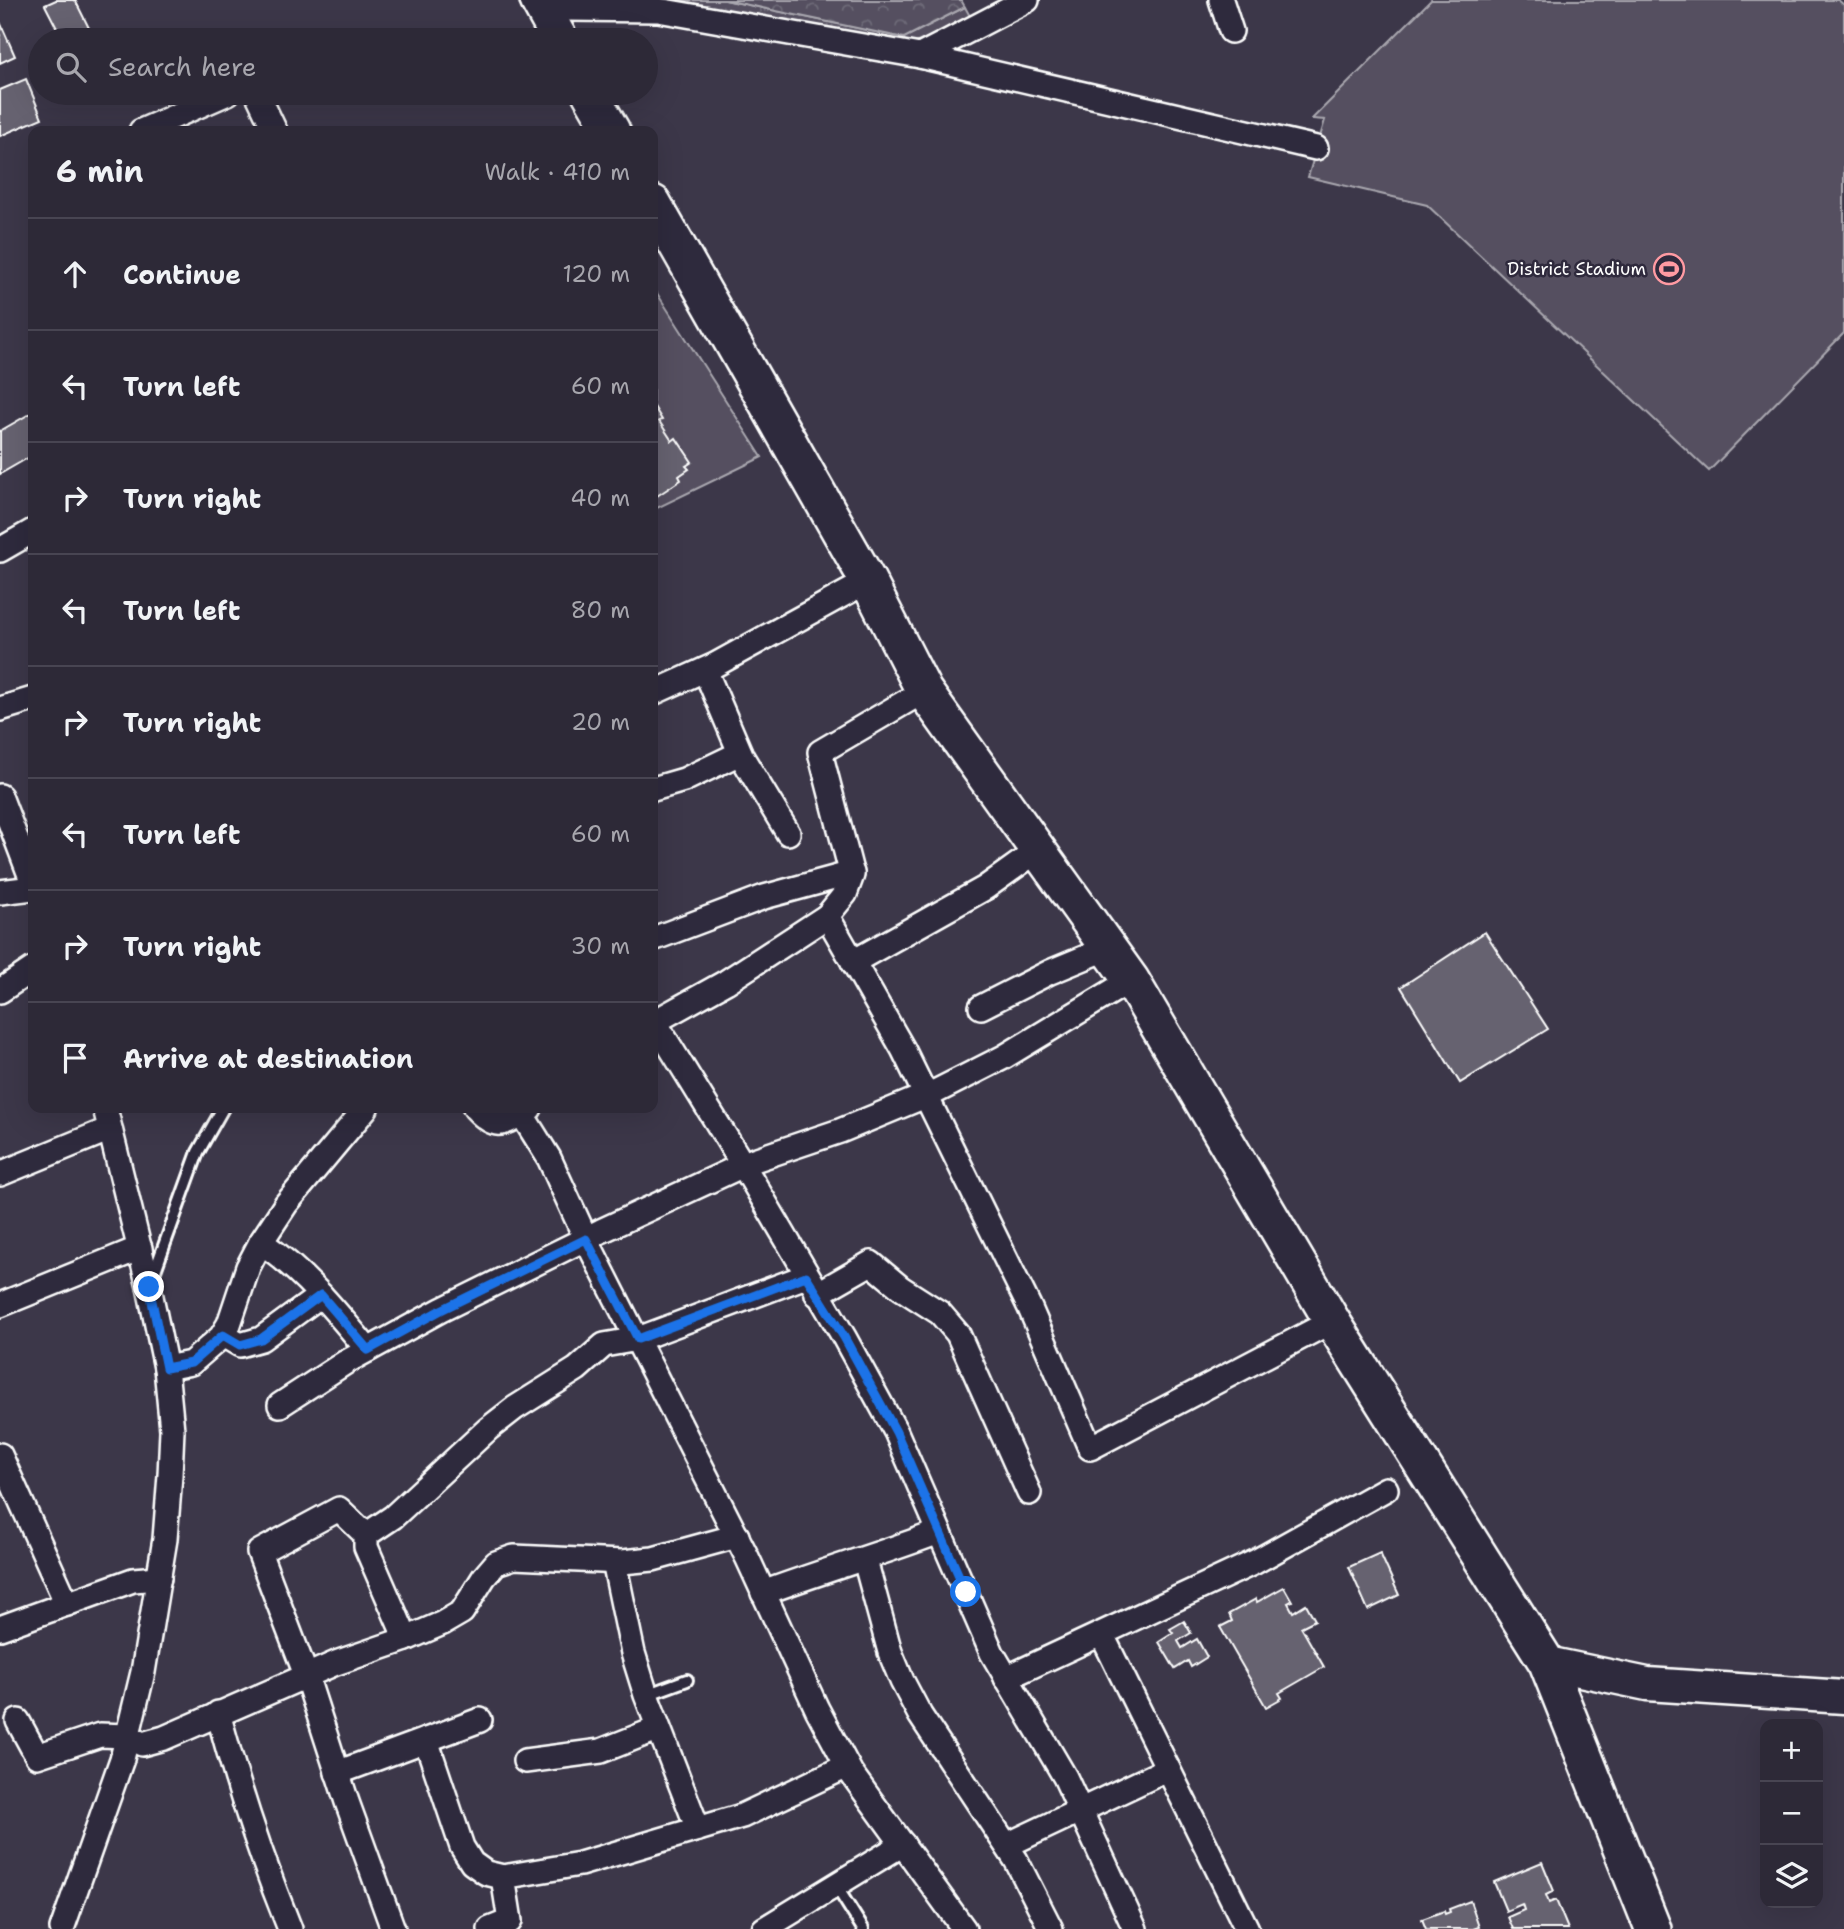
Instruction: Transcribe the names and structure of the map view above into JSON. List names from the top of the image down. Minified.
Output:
{"places":{"sports":["District Stadium"]},"page":{"search":"Search here","heading":["6 min","Walk · 410 m"],"list":[["Continue","120 m"],["Turn left","60 m"],["Turn right","40 m"],["Turn left","80 m"],["Turn right","20 m"],["Turn left","60 m"],["Turn right","30 m"],"Arrive at destination"],"map_buttons":["+","−"]}}
